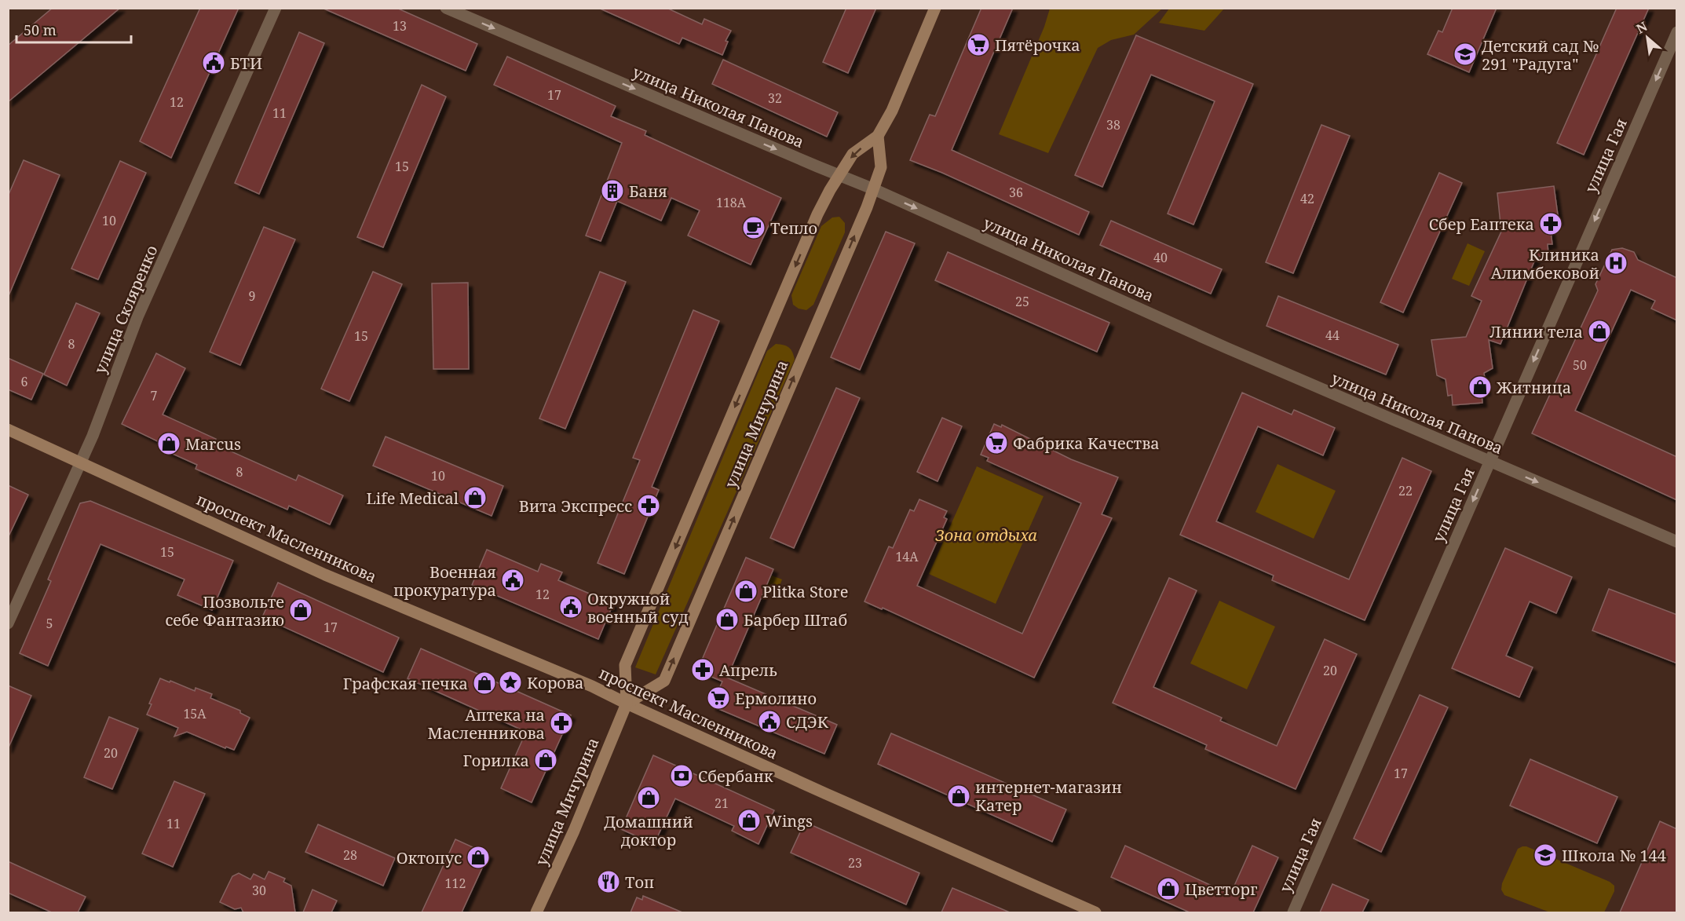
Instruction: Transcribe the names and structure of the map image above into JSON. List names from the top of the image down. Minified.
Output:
{"streets":{"main road":["улица Мичурина","проспект Масленникова"],"street":["улица Николая Панова","улица Гая","улица Скляренко"]},"crossings":[["улица Николая Панова","улица Гая"],["улица Николая Панова","улица Мичурина"],["улица Скляренко","проспект Масленникова"],["улица Мичурина","проспект Масленникова"]],"one_way":["улица Николая Панова","улица Гая"],"parks":["Зона отдыха"],"places":{"supermarket":["Пятёрочка","Фабрика Качества","Ермолино"],"school or university":["Детский сад № 291 \"Радуга\"","Школа № 144"],"public building":["БТИ","Военная прокуратура","Окружной военный суд","СДЭК"],"building":["Баня"],"pharmacy":["Сбер Еаптека","Вита Экспресс","Апрель","Аптека на Масленникова"],"cafe":["Тепло"],"hospital":["Клиника Алимбековой"],"shop":["Линии тела","Житница","Marcus","Life Medical","Plitka Store","Позвольте себе Фантазию","Барбер Штаб","Графская печка","Горилка","интернет-магазин Катер","Домашний доктор","Wings","Октопус","Цветторг"],"place":["Корова"],"bank":["Сбербанк"],"restaurant":["Топ"]},"house_numbers":["13","17","32","12","11","38","15","36","42","118А","10","40","9","25","44","15","8","50","6","7","8","10","22","15","14А","12","5","17","20","15А","20","17","21","11","28","23","112","30"],"scale_bar":"50 m","north":"top left"}
